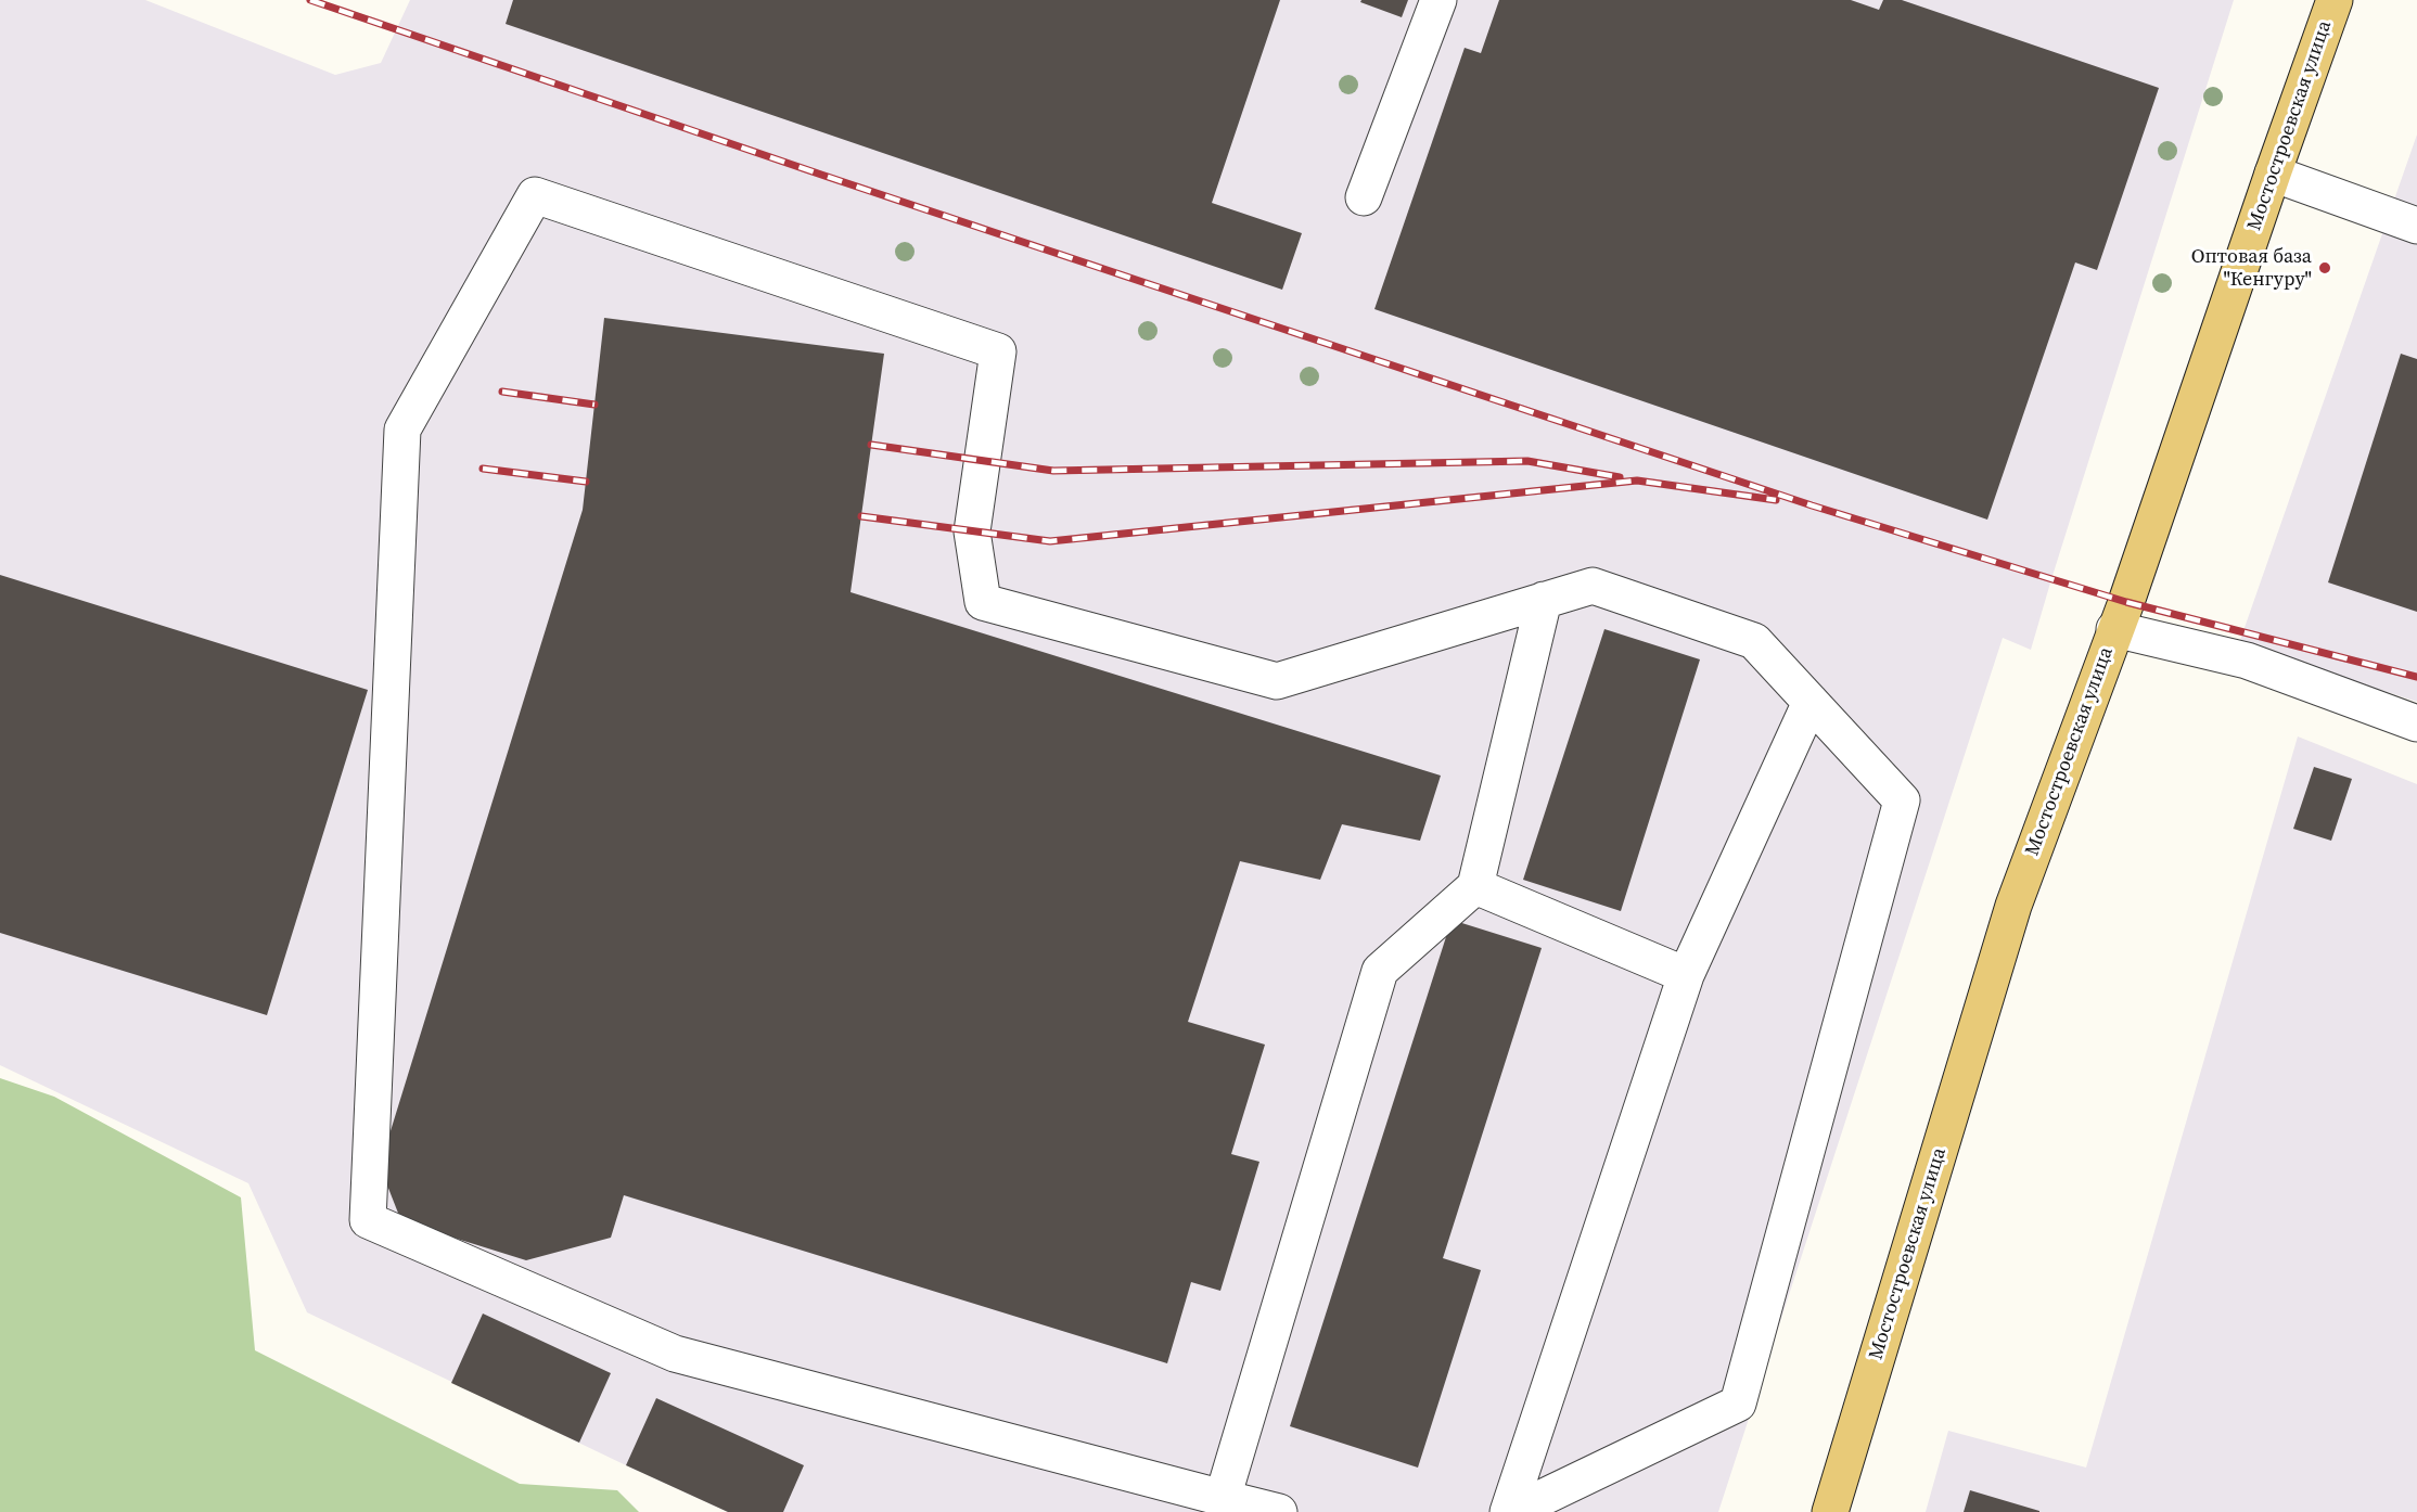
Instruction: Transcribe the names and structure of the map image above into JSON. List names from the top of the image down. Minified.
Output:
{"streets":{"main road":["Мостостроевская улица"]},"places":["Оптовая база \"Кенгуру\""]}
